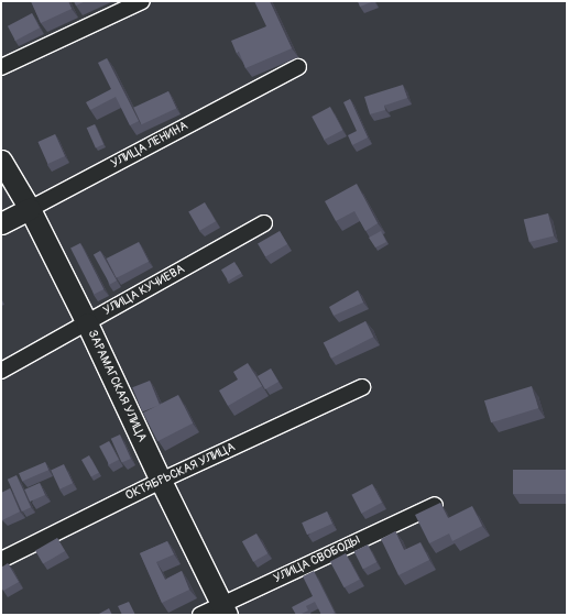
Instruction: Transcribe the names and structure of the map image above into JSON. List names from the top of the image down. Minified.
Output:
{"streets":{"street":["УЛИЦА ЛЕНИНА","УЛИЦА КУЧИЕВА","ЗАРАМАГСКАЯ УЛИЦА","ОКТЯБРЬСКАЯ УЛИЦА","УЛИЦА СВОБОДЫ"]},"crossings":[["УЛИЦА ЛЕНИНА","ЗАРАМАГСКАЯ УЛИЦА"],["УЛИЦА КУЧИЕВА","ЗАРАМАГСКАЯ УЛИЦА"],["ЗАРАМАГСКАЯ УЛИЦА","ОКТЯБРЬСКАЯ УЛИЦА"],["ЗАРАМАГСКАЯ УЛИЦА","УЛИЦА СВОБОДЫ"]]}
